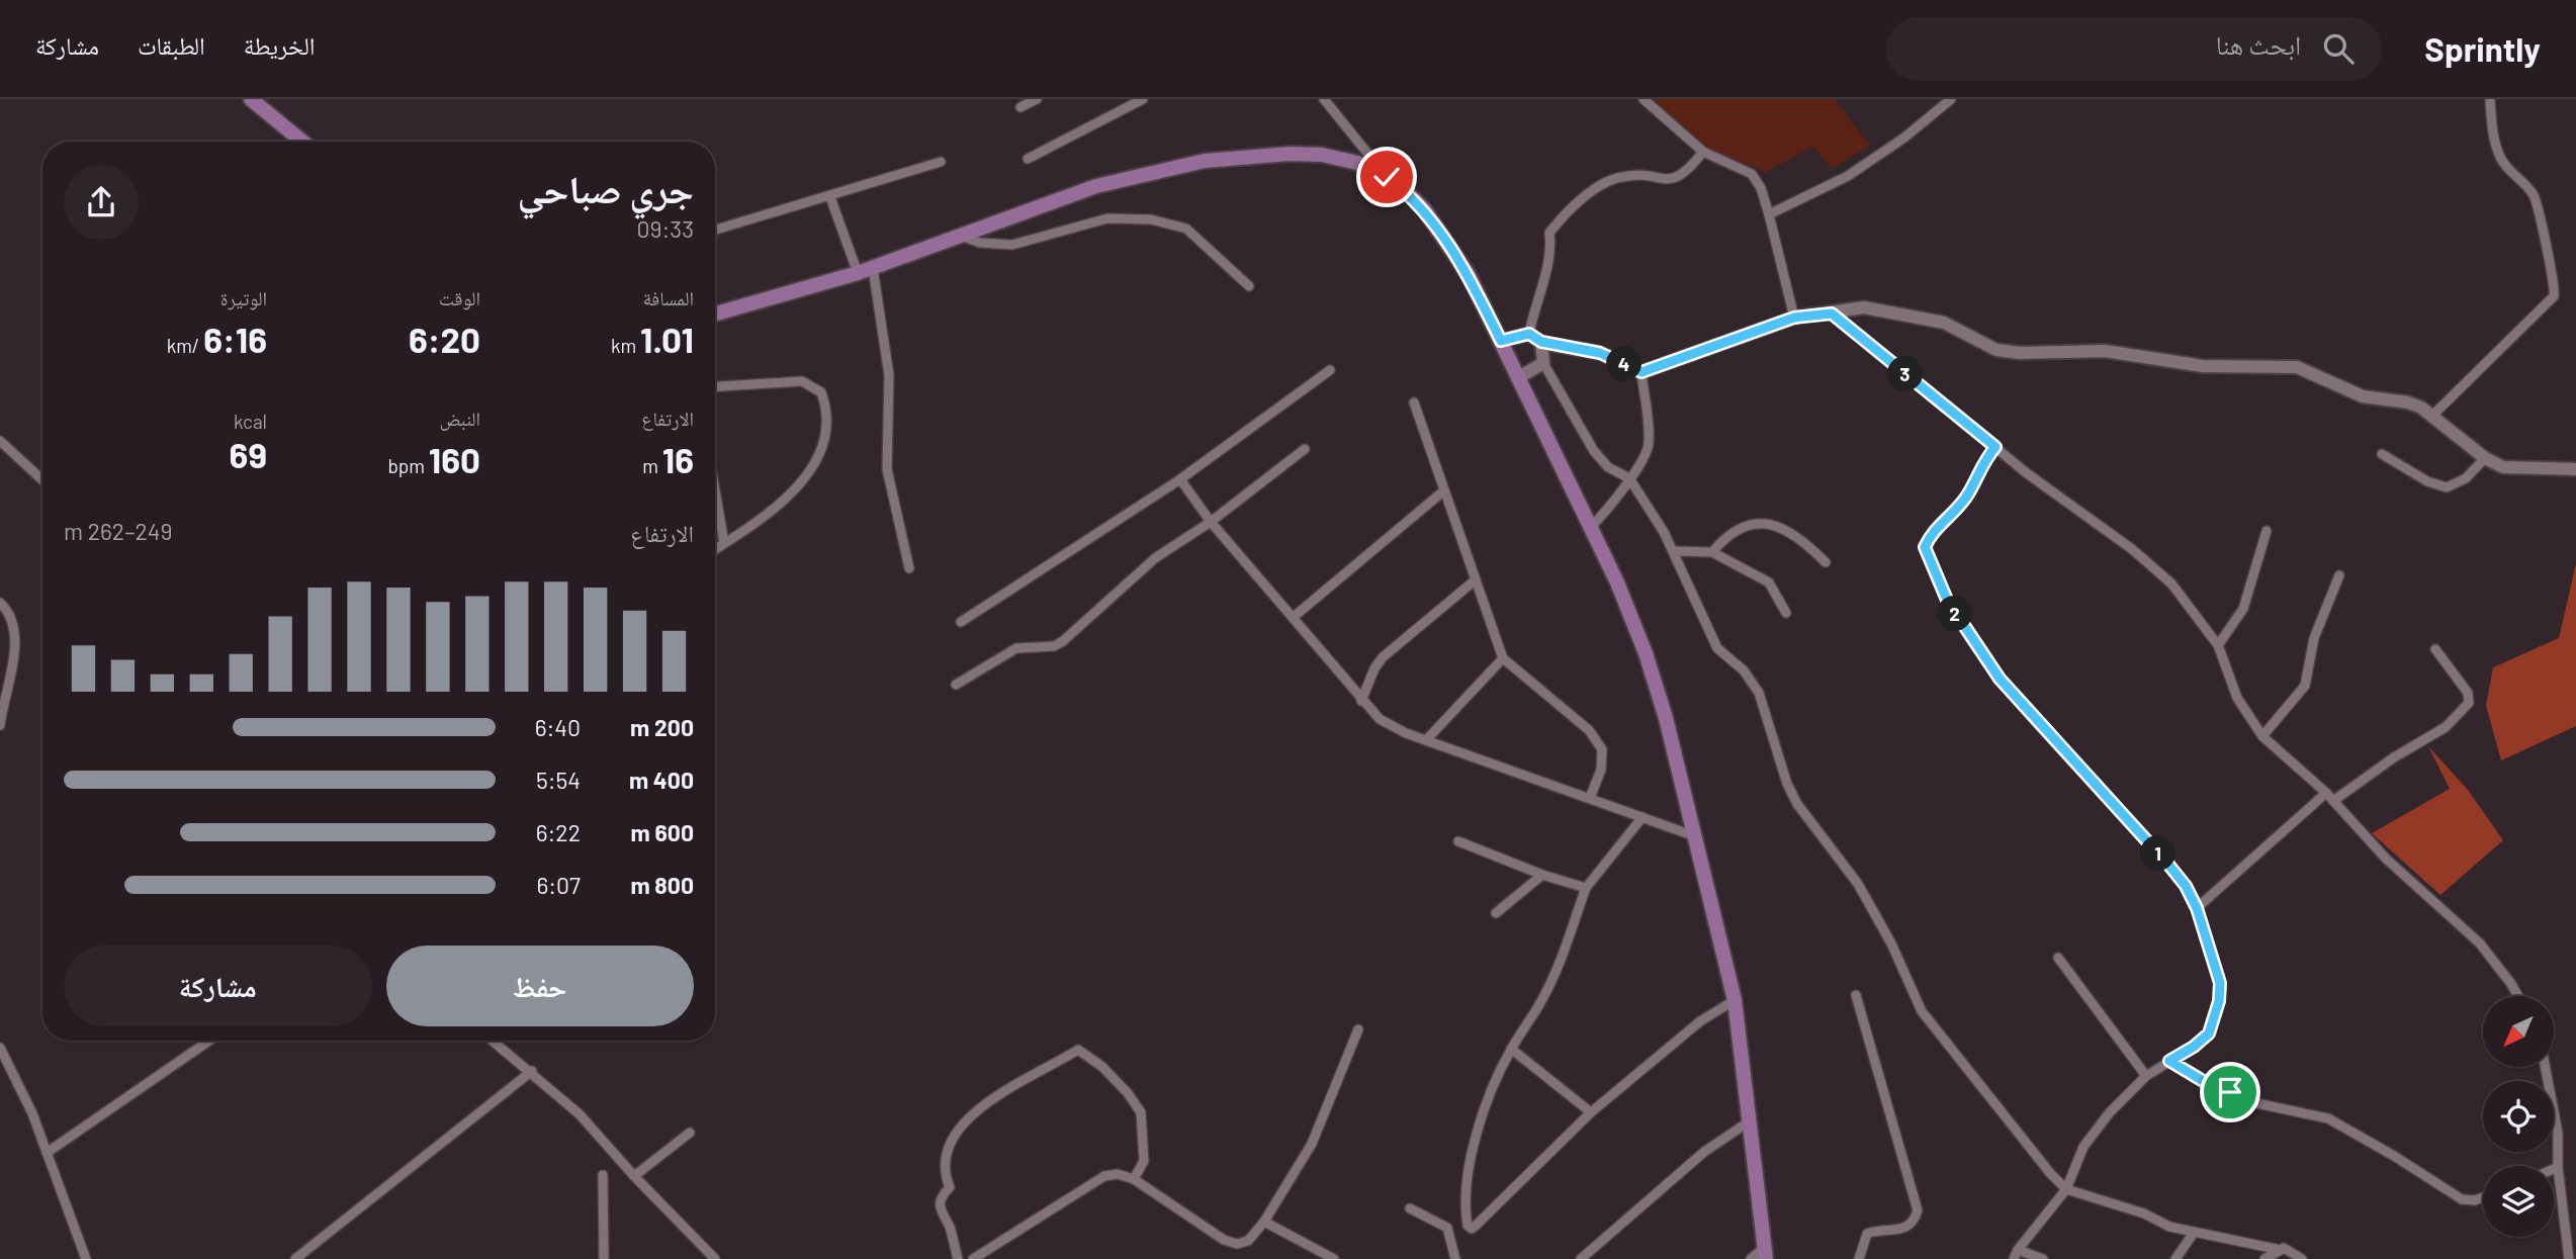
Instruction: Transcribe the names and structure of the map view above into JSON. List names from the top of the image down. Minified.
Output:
{"north":"bottom left","page":{"header":"Sprintly","search":"ابحث هنا","nav":["الخريطة","الطبقات","مشاركة"],"heading":["جري صباحي","09:33"],"stats":[["المسافة","1.01 km"],["الوقت","6:20"],["الوتيرة","6:16 /km"],["الارتفاع","16 m"],["النبض","160 bpm"],["kcal","69"]],"pins":["4","3","2","1"],"chart":["الارتفاع","249–262 m"],"list":[{"name":"200 m","note":"6:40"},{"name":"400 m","note":"5:54"},{"name":"600 m","note":"6:22"},{"name":"800 m","note":"6:07"}],"buttons":["حفظ","مشاركة"]}}
